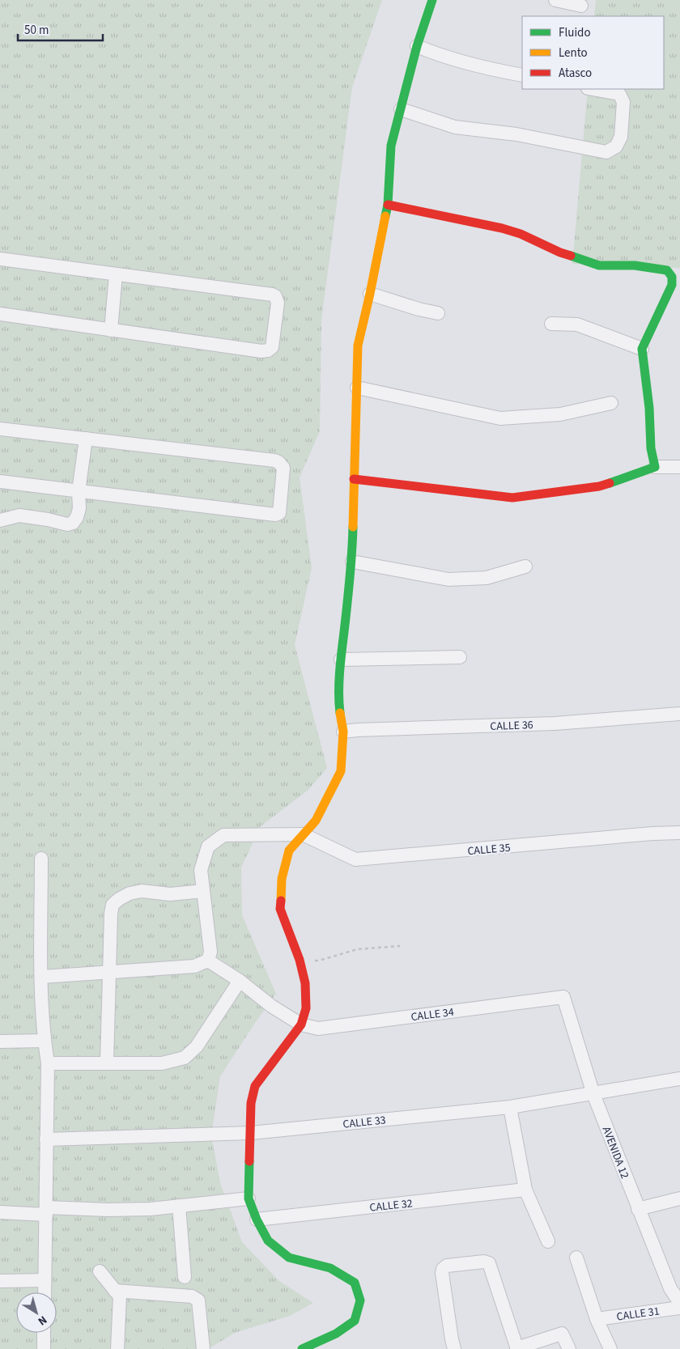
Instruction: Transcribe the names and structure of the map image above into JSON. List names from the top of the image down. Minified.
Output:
{"streets":{"street":["CALLE 36","CALLE 35","CALLE 34","CALLE 33","AVENIDA 12","CALLE 32","CALLE 31"]},"crossings":[["CALLE 34","AVENIDA 12"],["CALLE 33","AVENIDA 12"]],"legend":["Fluido","Lento","Atasco"],"scale_bar":"50 m","north":"bottom right"}
